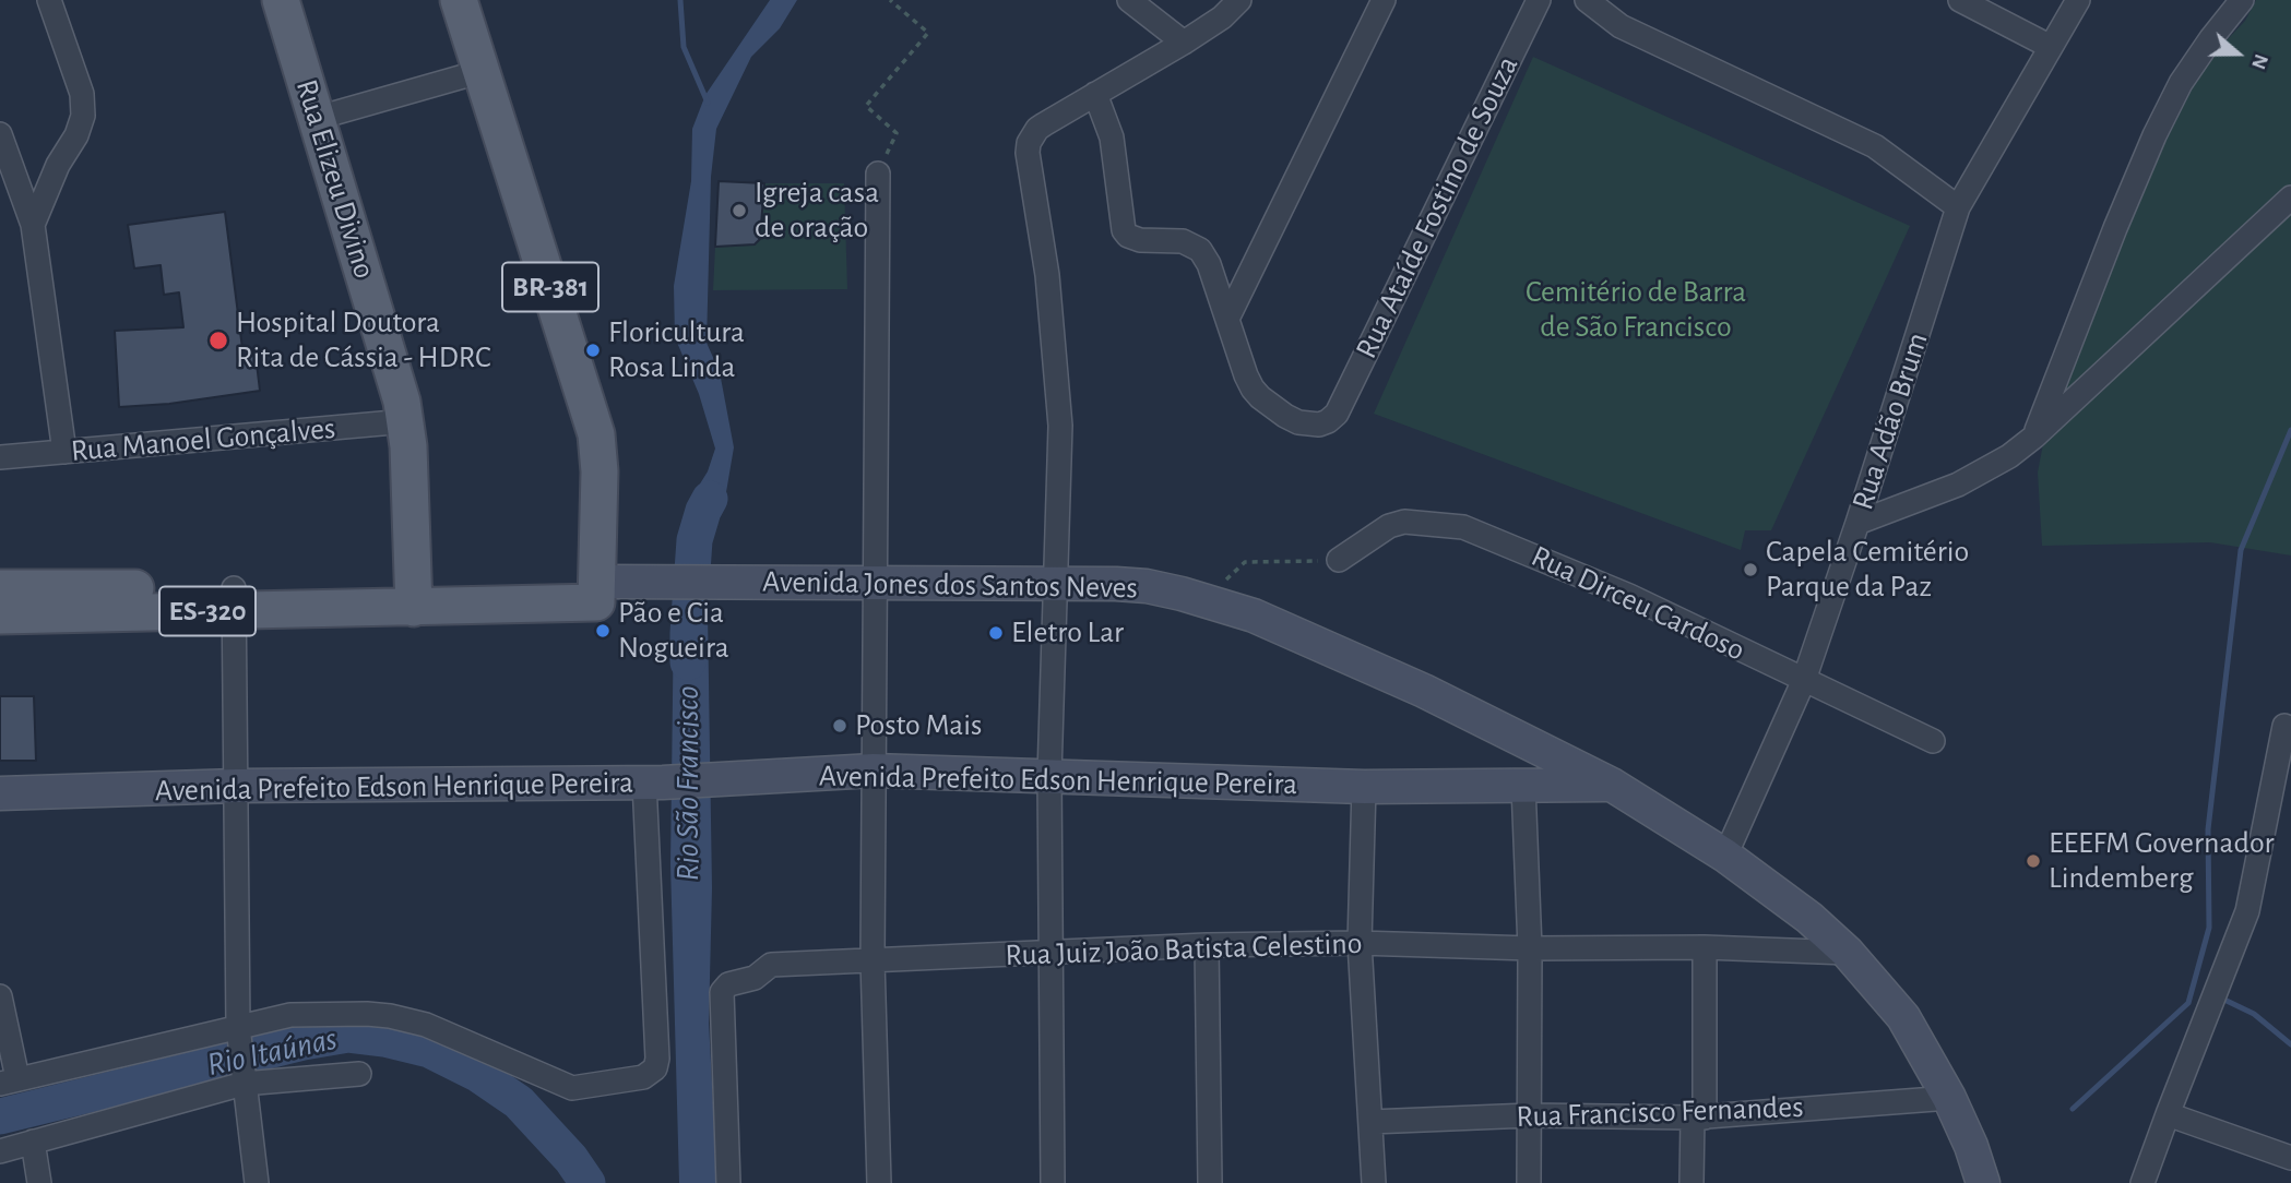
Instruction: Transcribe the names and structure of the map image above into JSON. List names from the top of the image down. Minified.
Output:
{"streets":{"main road":["Rua Elizeu Divino","BR-381","Avenida Jones dos Santos Neves","ES-320","Avenida Prefeito Edson Henrique Pereira"],"street":["Rua Ataíde Fostino de Souza","Rua Adão Brum","Rua Manoel Gonçalves","Rua Dirceu Cardoso","Rua Juiz João Batista Celestino","Rua Francisco Fernandes"]},"crossings":[["Rua Elizeu Divino","Rua Manoel Gonçalves"],["Rua Elizeu Divino","Avenida Jones dos Santos Neves"],["BR-381","Avenida Jones dos Santos Neves"],["Rua Adão Brum","Avenida Jones dos Santos Neves"],["Rua Adão Brum","Rua Dirceu Cardoso"],["Avenida Jones dos Santos Neves","Avenida Prefeito Edson Henrique Pereira"],["Avenida Jones dos Santos Neves","Rua Juiz João Batista Celestino"],["Avenida Jones dos Santos Neves","Rua Francisco Fernandes"]],"water":["Rio São Francisco","Rio Itaúnas"],"parks":["Cemitério de Barra de São Francisco"],"places":["Igreja casa de oração","Hospital Doutora Rita de Cássia - HDRC","Floricultura Rosa Linda","Capela Cemitério Parque da Paz","Pão e Cia Nogueira","Eletro Lar","Posto Mais","EEEFM Governador Lindemberg"],"north":"right"}
